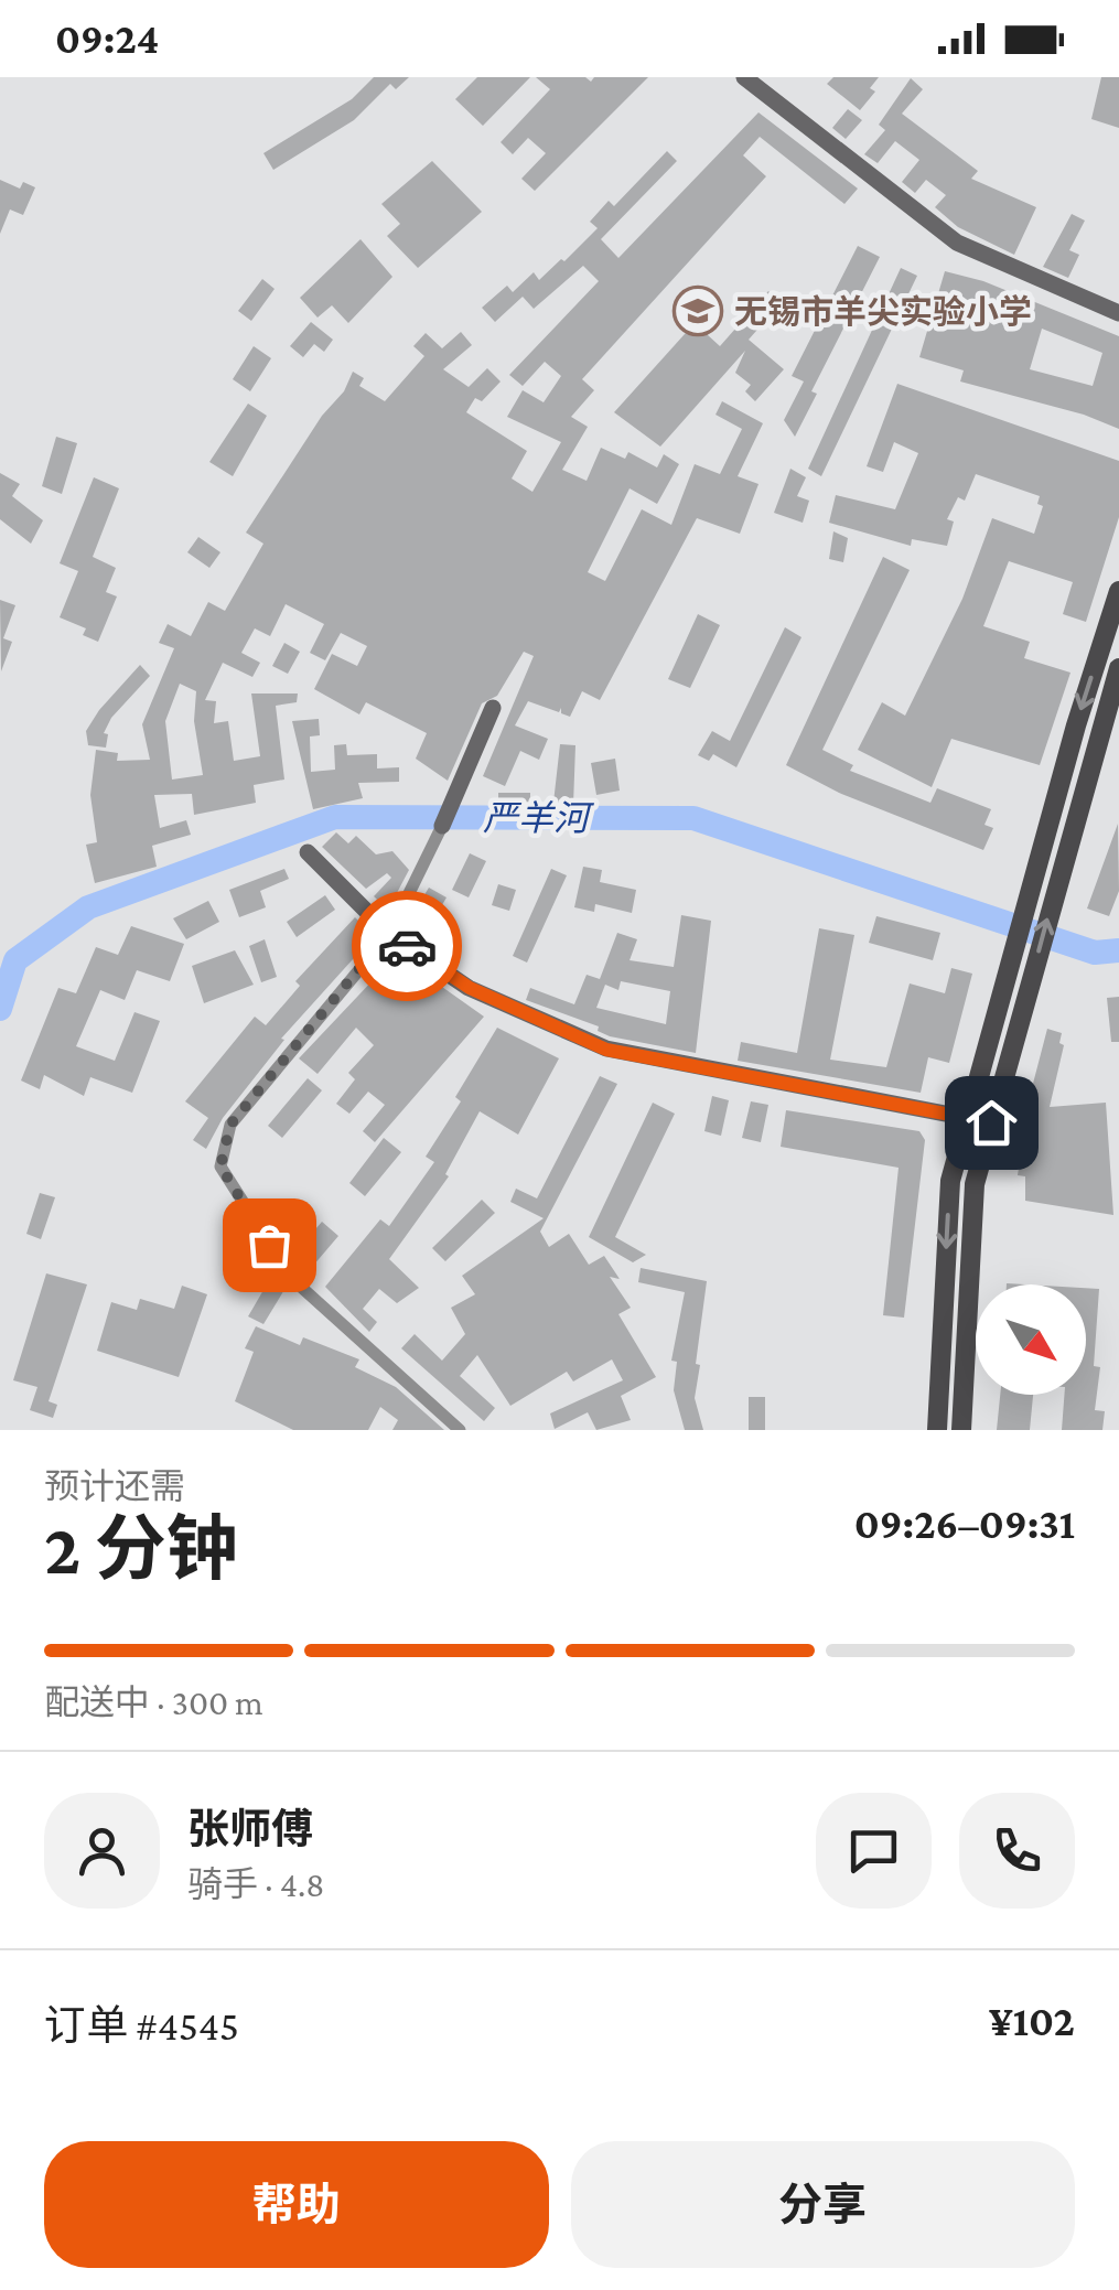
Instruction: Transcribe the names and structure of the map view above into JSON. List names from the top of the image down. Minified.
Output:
{"water":["严羊河"],"places":{"school or university":["无锡市羊尖实验小学"]},"north":"bottom right","page":{"status":"09:24","heading":["2 分钟","预计还需","09:26–09:31"],"panel":["张师傅","骑手 · 4.8","订单 #4545","¥102"],"bar":"配送中 · 300 m","buttons":["帮助","分享"]}}
